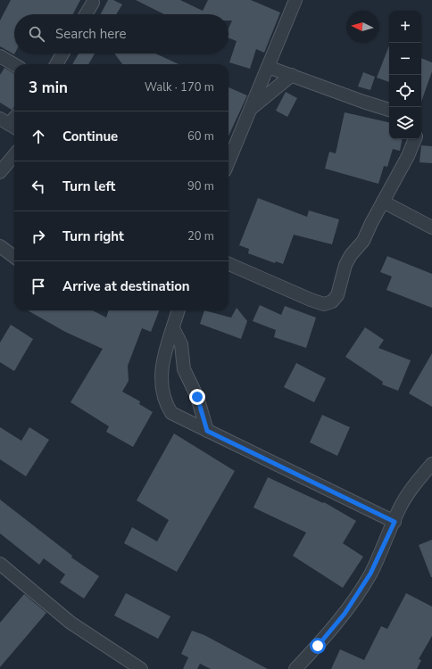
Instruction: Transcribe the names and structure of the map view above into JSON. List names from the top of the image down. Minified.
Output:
{"north":"left","page":{"map_buttons":["+","−"],"search":"Search here","heading":["3 min","Walk · 170 m"],"list":[["Continue","60 m"],["Turn left","90 m"],["Turn right","20 m"],"Arrive at destination"]}}
